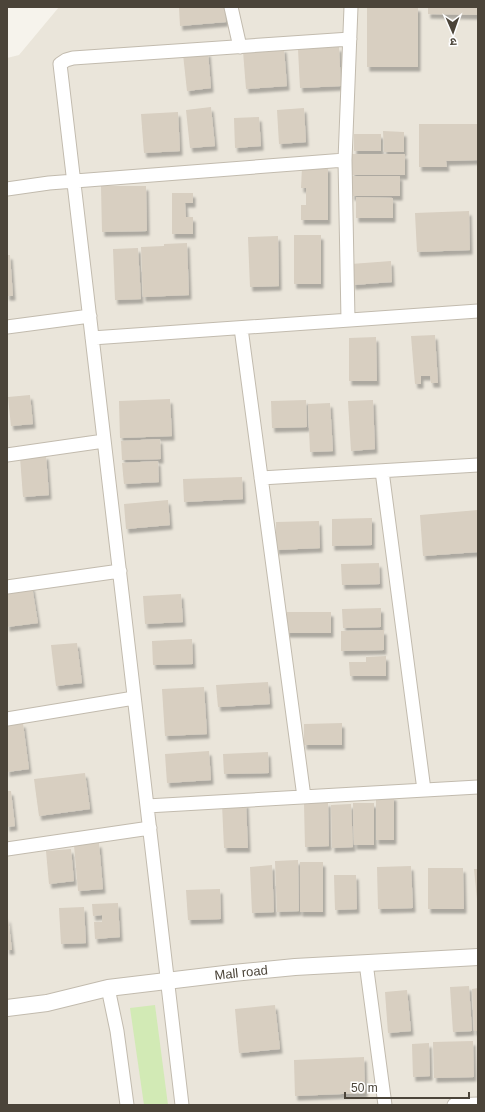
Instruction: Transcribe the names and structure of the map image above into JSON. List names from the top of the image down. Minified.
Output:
{"streets":{"street":["Mall road"]},"scale_bar":"50 m","north":"bottom"}
